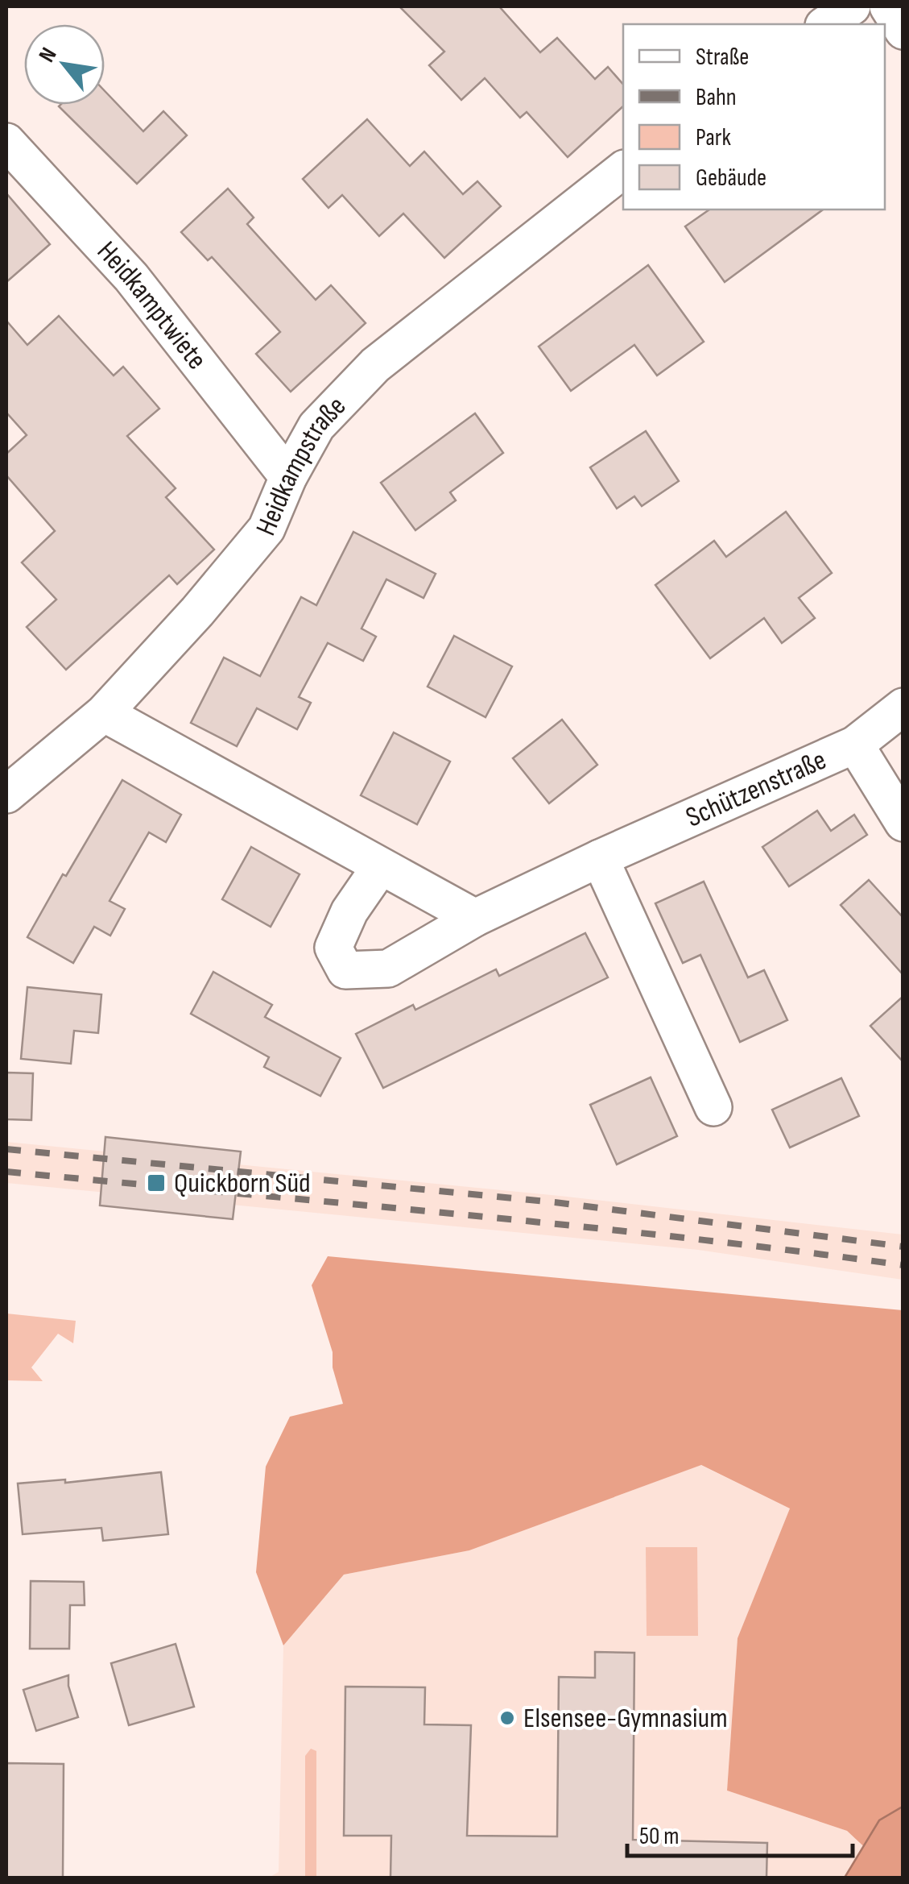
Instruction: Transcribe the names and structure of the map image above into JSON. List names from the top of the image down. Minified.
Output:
{"streets":{"street":["Heidkamptwiete","Heidkampstraße","Schützenstraße"]},"crossings":[["Heidkamptwiete","Heidkampstraße"]],"places":{"transit":["Quickborn Süd"],"other":["Elsensee-Gymnasium"]},"legend":["Straße","Bahn","Park","Gebäude"],"scale_bar":"50 m","north":"top left"}
